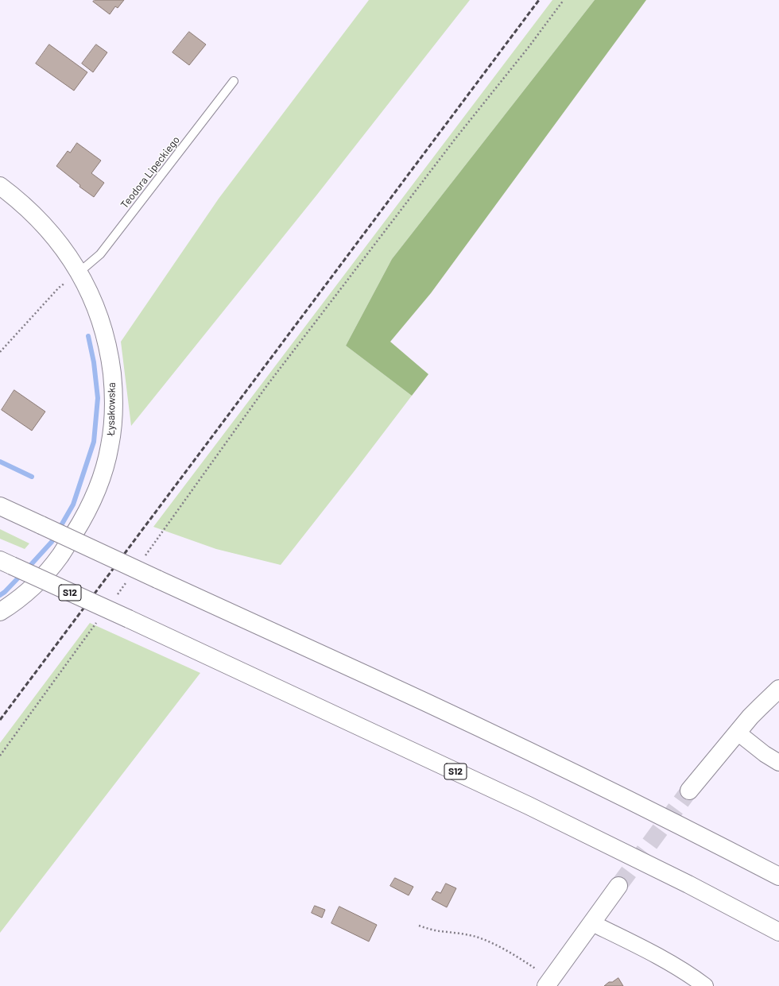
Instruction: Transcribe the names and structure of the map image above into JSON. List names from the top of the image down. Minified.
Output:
{"streets":{"main road":["Łysakowska","S12"],"lane":["Teodora Lipeckiego"]},"crossings":[["Teodora Lipeckiego","Łysakowska"]]}
